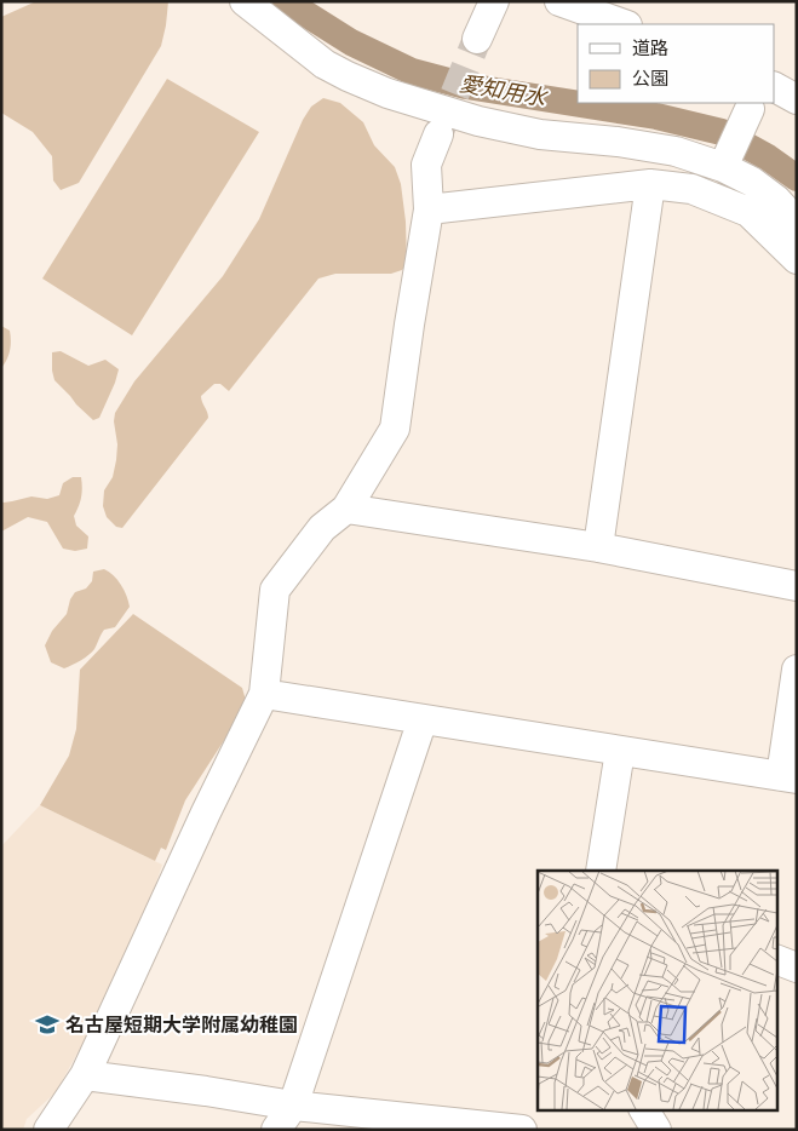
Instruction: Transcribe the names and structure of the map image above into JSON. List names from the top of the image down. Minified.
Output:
{"water":["愛知用水"],"places":{"school or university":["名古屋短期大学附属幼稚園"]},"legend":["道路","公園"]}
